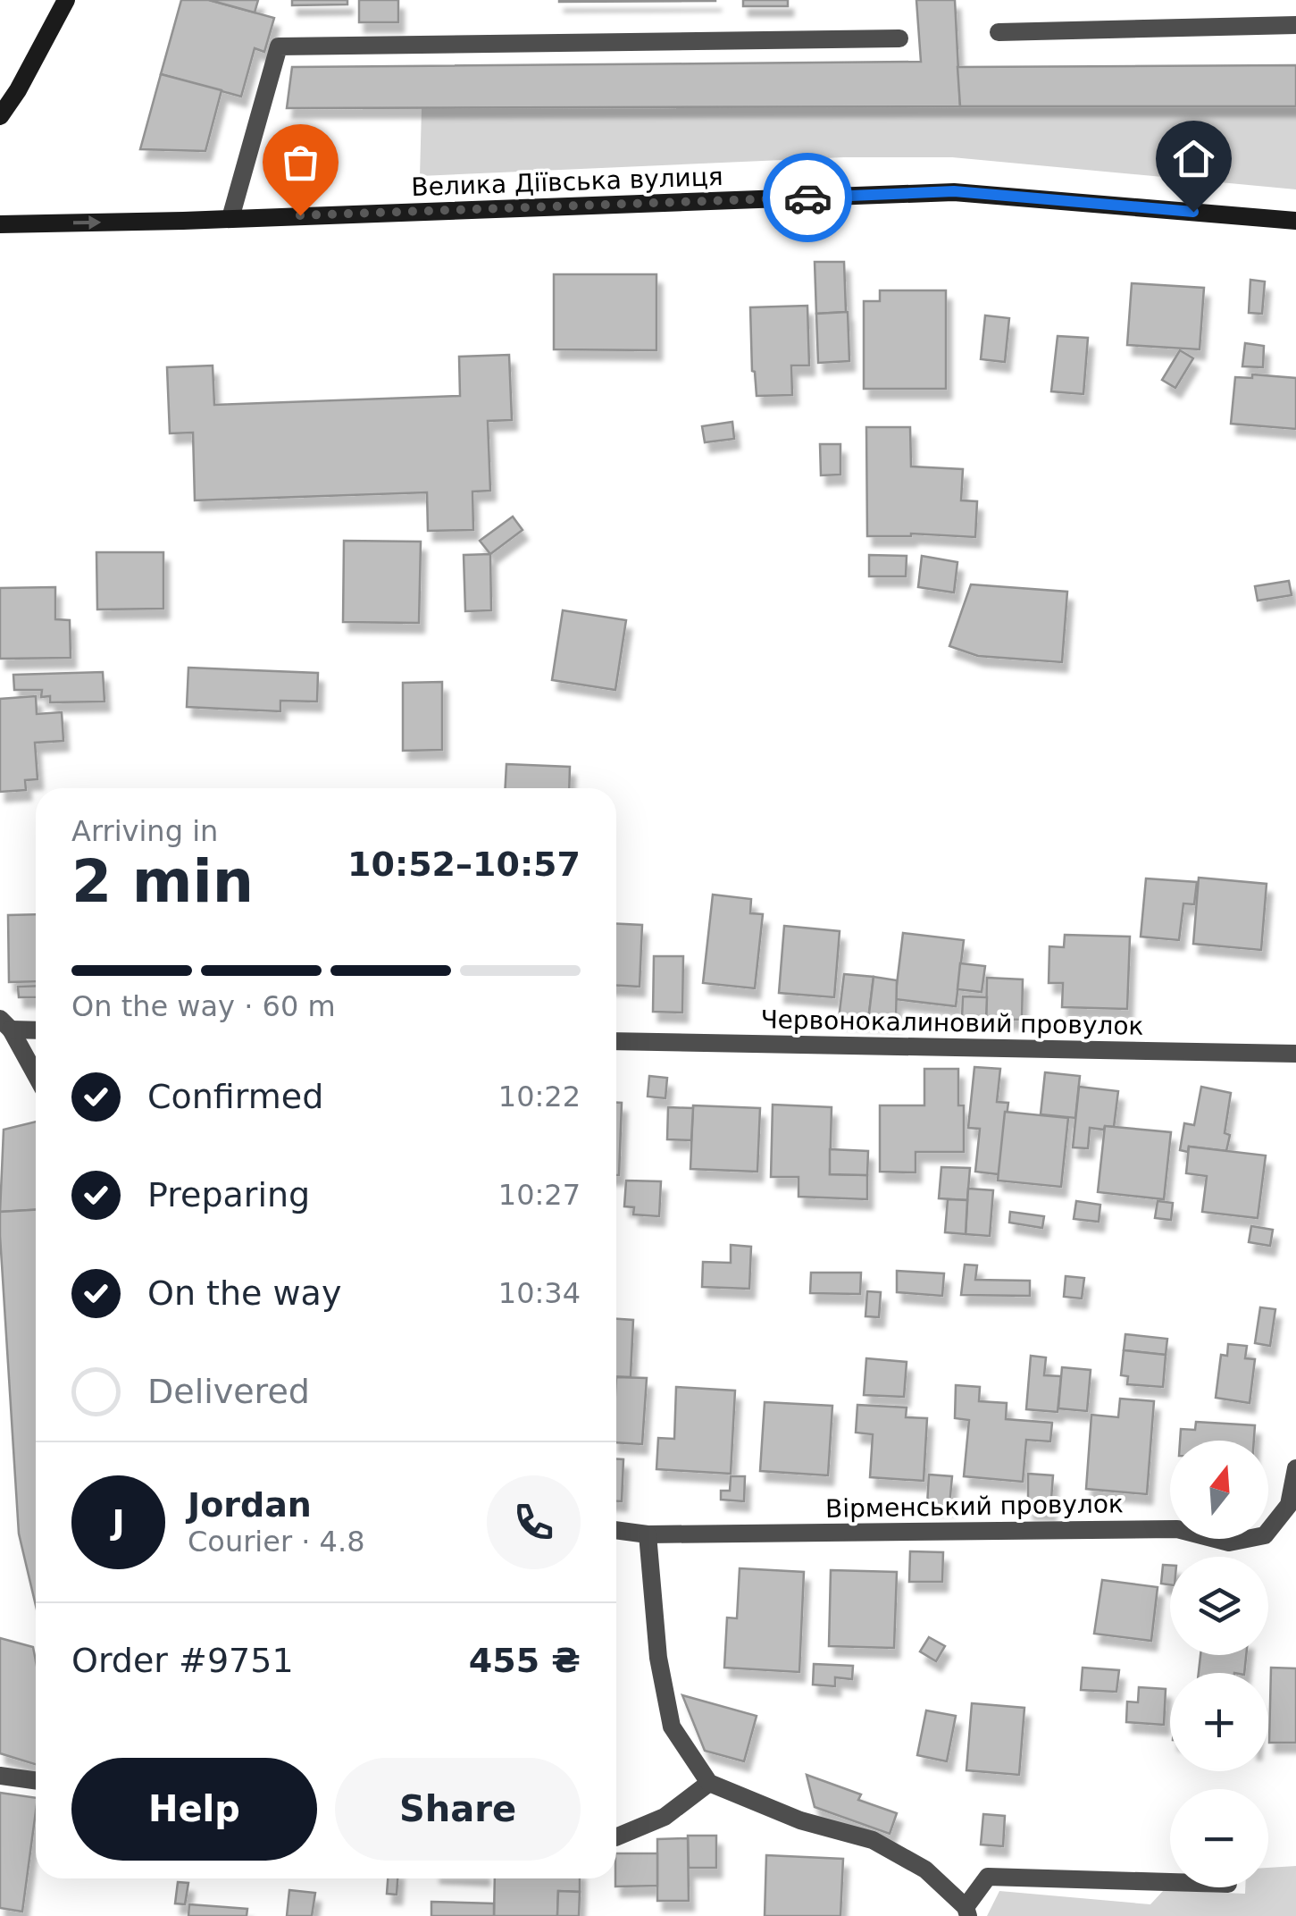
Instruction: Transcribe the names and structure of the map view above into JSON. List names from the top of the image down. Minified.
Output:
{"streets":{"main road":["Велика Діївська вулиця"],"street":["Червонокалиновий провулок","Вірменський провулок"]},"north":"top","page":{"heading":["2 min","Arriving in","10:52–10:57"],"panel":["Jordan","Courier · 4.8","Order #9751","455 ₴"],"bar":"On the way · 60 m","list":[["Confirmed","10:22"],["Preparing","10:27"],["On the way","10:34"],"Delivered"],"map_buttons":["+","−"],"round":"J","buttons":["Help","Share"]}}
